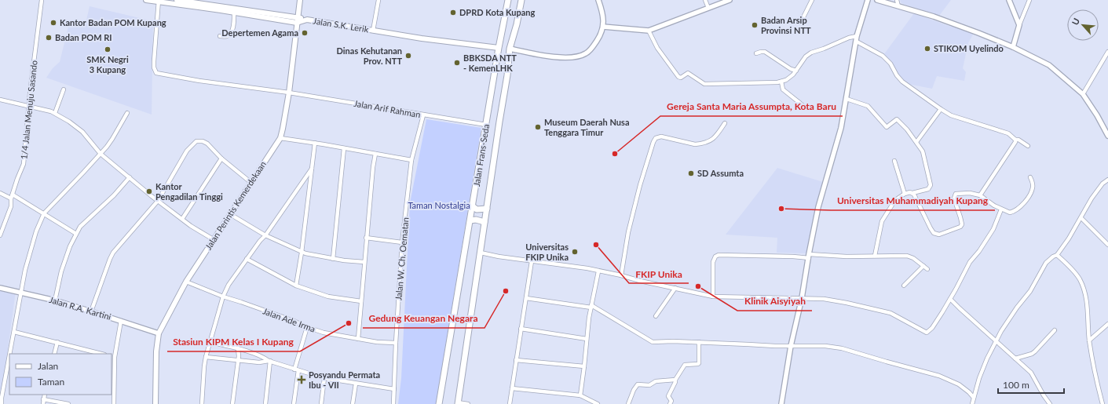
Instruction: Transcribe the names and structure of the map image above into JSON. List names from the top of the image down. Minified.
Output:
{"streets":{"main road":["Jalan S.K. Lerik","Jalan Frans-Seda","Jalan Perintis Kemerdekaan"],"street":["Jalan Arif Rahman","1/4 Jalan Menuju Sasando","Jalan W. Ch. Oematan","Jalan R.A. Kartini","Jalan Ade Irma"]},"crossings":[["Jalan S.K. Lerik","Jalan Arif Rahman"],["Jalan S.K. Lerik","Jalan Frans-Seda"],["Jalan S.K. Lerik","Jalan Perintis Kemerdekaan"],["Jalan Arif Rahman","Jalan Frans-Seda"],["Jalan Arif Rahman","Jalan Perintis Kemerdekaan"],["Jalan Arif Rahman","Jalan W. Ch. Oematan"],["Jalan Perintis Kemerdekaan","Jalan R.A. Kartini"],["Jalan Perintis Kemerdekaan","Jalan Ade Irma"],["Jalan W. Ch. Oematan","Jalan Ade Irma"]],"parks":["Taman Nostalgia"],"places":{"other":["DPRD Kota Kupang","Kantor Badan POM Kupang","Badan Arsip Provinsi NTT","Depertemen Agama","Badan POM RI","STIKOM Uyelindo","SMK Negri 3 Kupang","Dinas Kehutanan Prov. NTT","BBKSDA NTT - KemenLHK","Museum Daerah Nusa Tenggara Timur","Gereja Santa Maria Assumpta, Kota Baru","SD Assumta","Kantor Pengadilan Tinggi","Universitas Muhammadiyah Kupang","FKIP Unika","Universitas FKIP Unika","Klinik Aisyiyah","Gedung Keuangan Negara","Stasiun KIPM Kelas I Kupang"],"health":["Posyandu Permata Ibu - VII"]},"legend":["Jalan","Taman"],"scale_bar":"100 m","north":"top left"}
